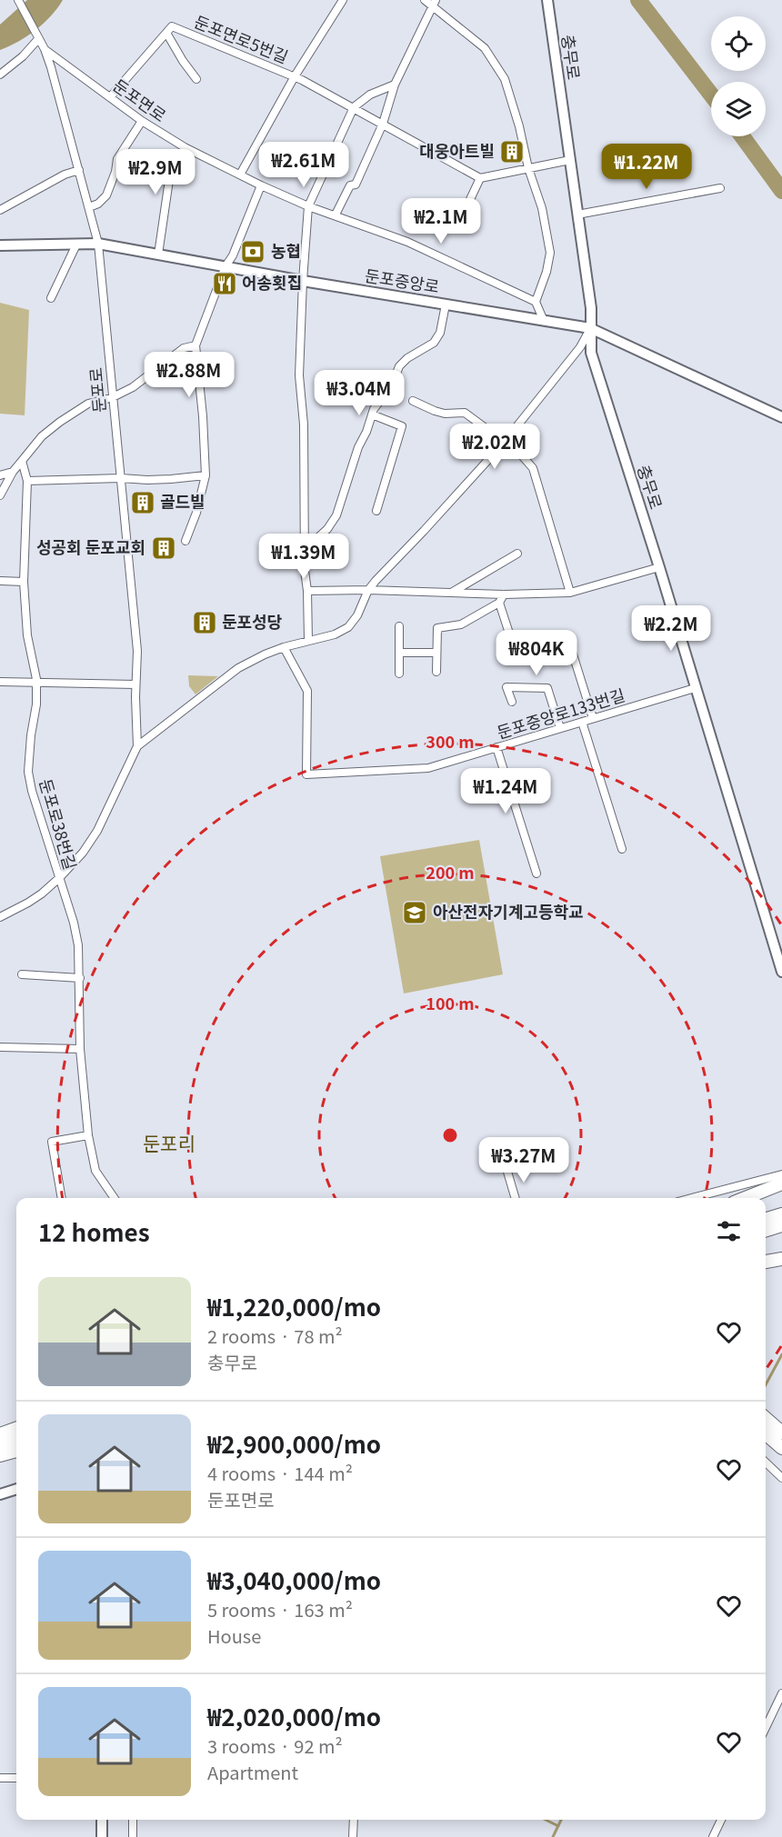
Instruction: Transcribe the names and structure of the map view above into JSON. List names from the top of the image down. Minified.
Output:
{"streets":{"street":["둔포면로5번길","충무로","둔포면로","둔포중앙로","둔포로","둔포중앙로133번길","둔포로38번길"]},"crossings":[["둔포면로5번길","둔포면로"],["충무로","둔포중앙로"],["충무로","둔포로"],["충무로","둔포중앙로133번길"],["둔포면로","둔포로"],["둔포중앙로","둔포로"],["둔포로","둔포중앙로133번길"],["둔포로","둔포로38번길"]],"districts":["둔포리"],"places":{"building":["대웅아트빌","골드빌","성공회 둔포교회","둔포성당"],"bank":["농협"],"restaurant":["어송횟집"],"school or university":["아산전자기계고등학교"]},"page":{"price":["₩2.61M","₩1.22M","₩2.9M","₩2.1M","₩2.88M","₩3.04M","₩2.02M","₩1.39M","₩2.2M","₩804K","₩1.24M","₩3.27M"],"heading":"12 homes","list":[{"name":"₩1,220,000/mo","note":"2 rooms · 78 m² · 충무로"},{"name":"₩2,900,000/mo","note":"4 rooms · 144 m² · 둔포면로"},{"name":"₩3,040,000/mo","note":"5 rooms · 163 m² · House"},{"name":"₩2,020,000/mo","note":"3 rooms · 92 m² · Apartment"}]},"rings":["300 m","200 m","100 m"]}
